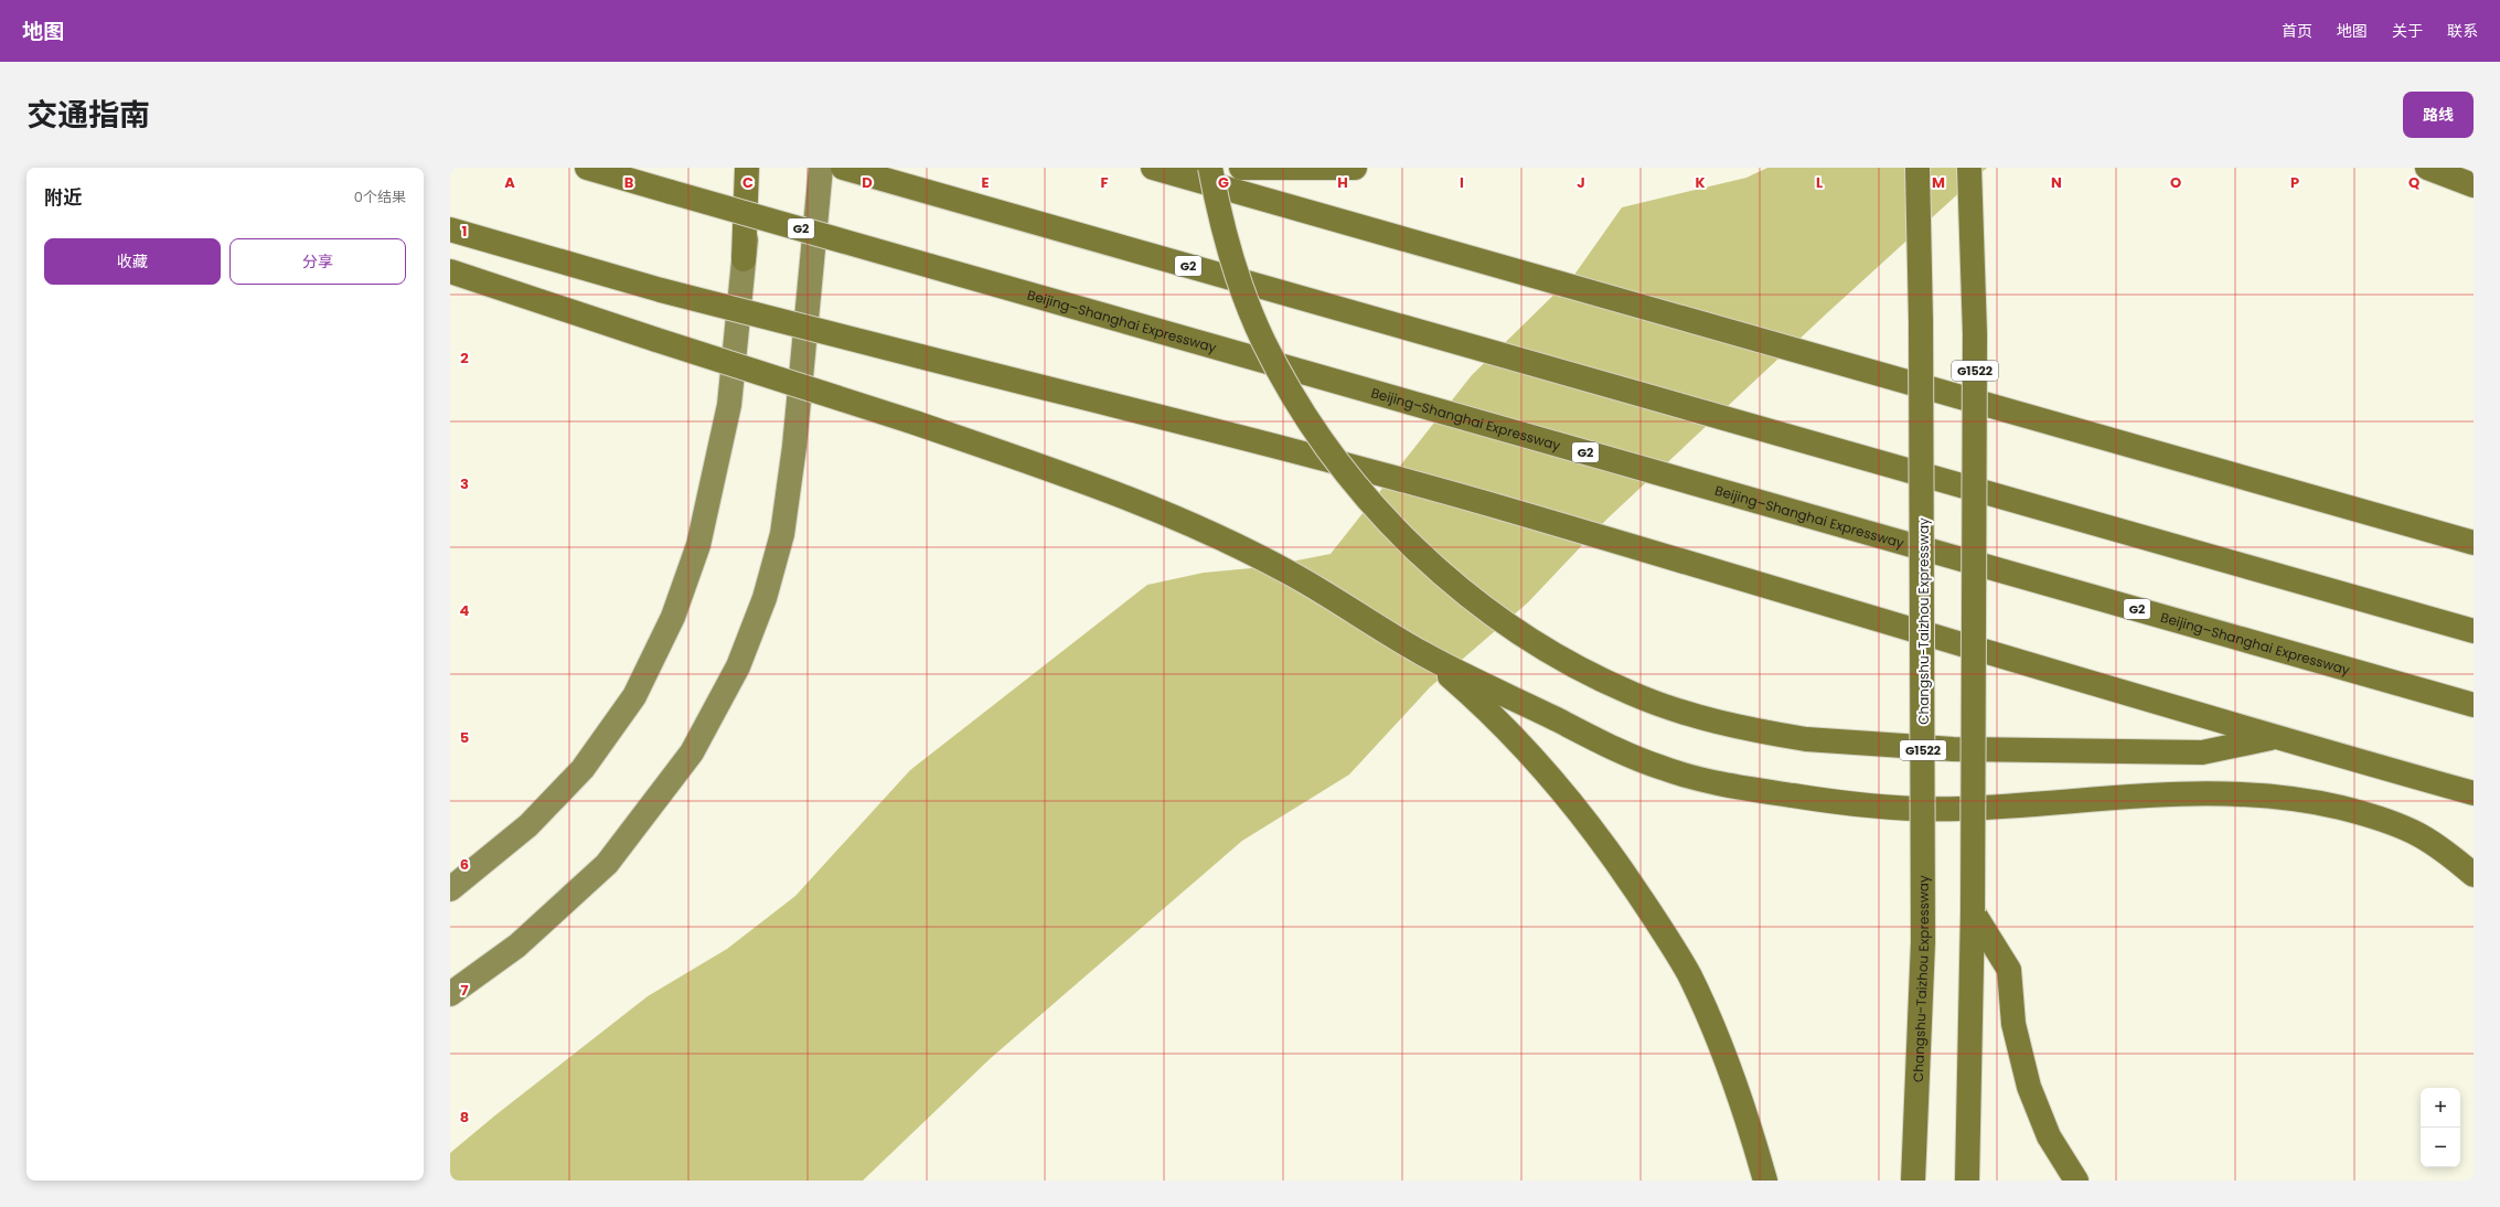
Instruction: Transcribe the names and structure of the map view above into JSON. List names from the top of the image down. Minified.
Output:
{"streets":{"highway":["G2","Beijing–Shanghai Expressway","G1522","Changshu-Taizhou Expressway"]},"page":{"header":"地图","nav":["首页","地图","关于","联系"],"title":"交通指南","buttons":["路线",["收藏","分享"]],"heading":["附近","0个结果"],"map_buttons":["+","−"]},"grid":{"columns":["A","B","C","D","E","F","G","H","I","J","K","L","M","N","O","P","Q"],"rows":["1","2","3","4","5","6","7","8"]}}
